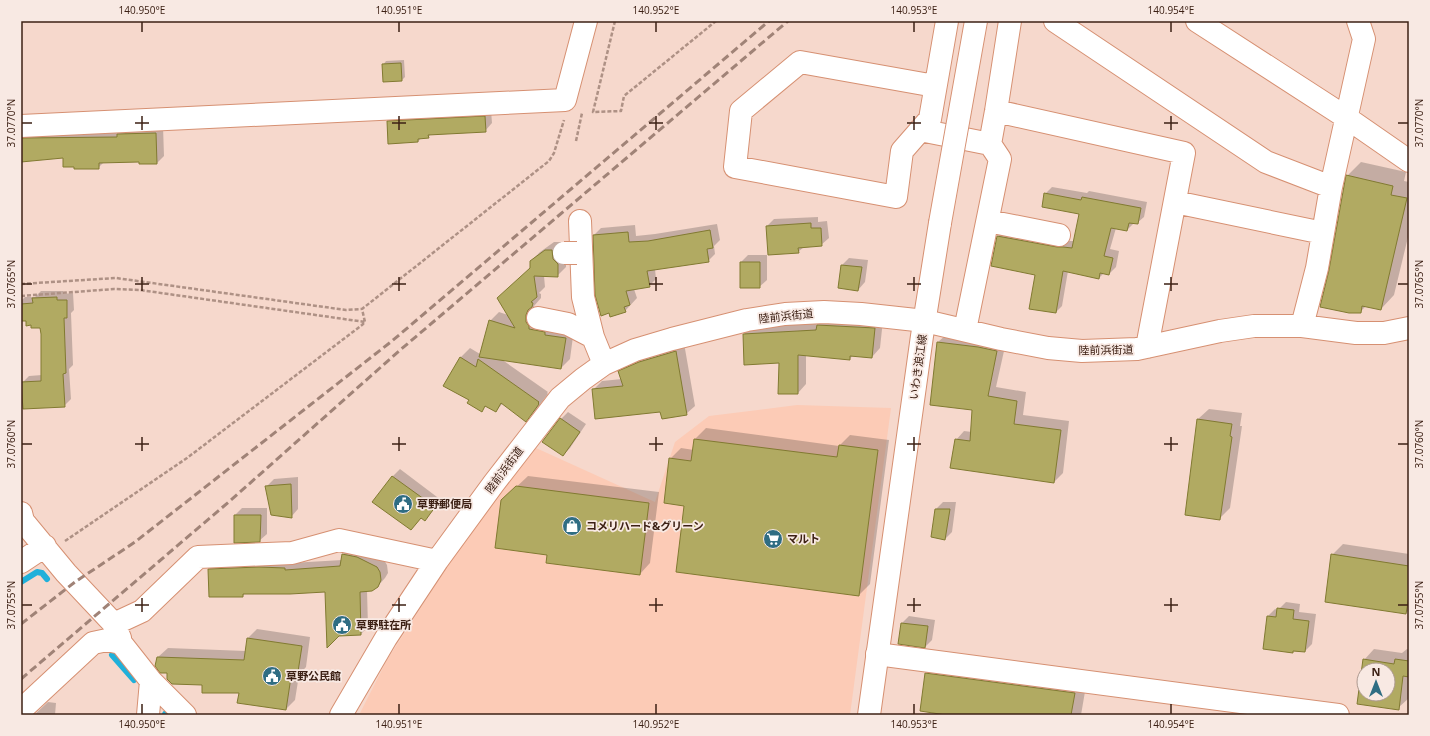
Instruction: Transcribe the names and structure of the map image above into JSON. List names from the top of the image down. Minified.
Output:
{"streets":{"street":["陸前浜街道","いわき浪江線"]},"crossings":[["陸前浜街道","いわき浪江線"]],"places":{"public building":["草野郵便局","草野駐在所","草野公民館"],"shop":["コメリハード&グリーン"],"supermarket":["マルト"]},"north":"top","coordinates":["140.950°E","140.951°E","140.952°E","140.953°E","140.954°E","37.0770°N","37.0765°N","37.0760°N","37.0755°N"]}
